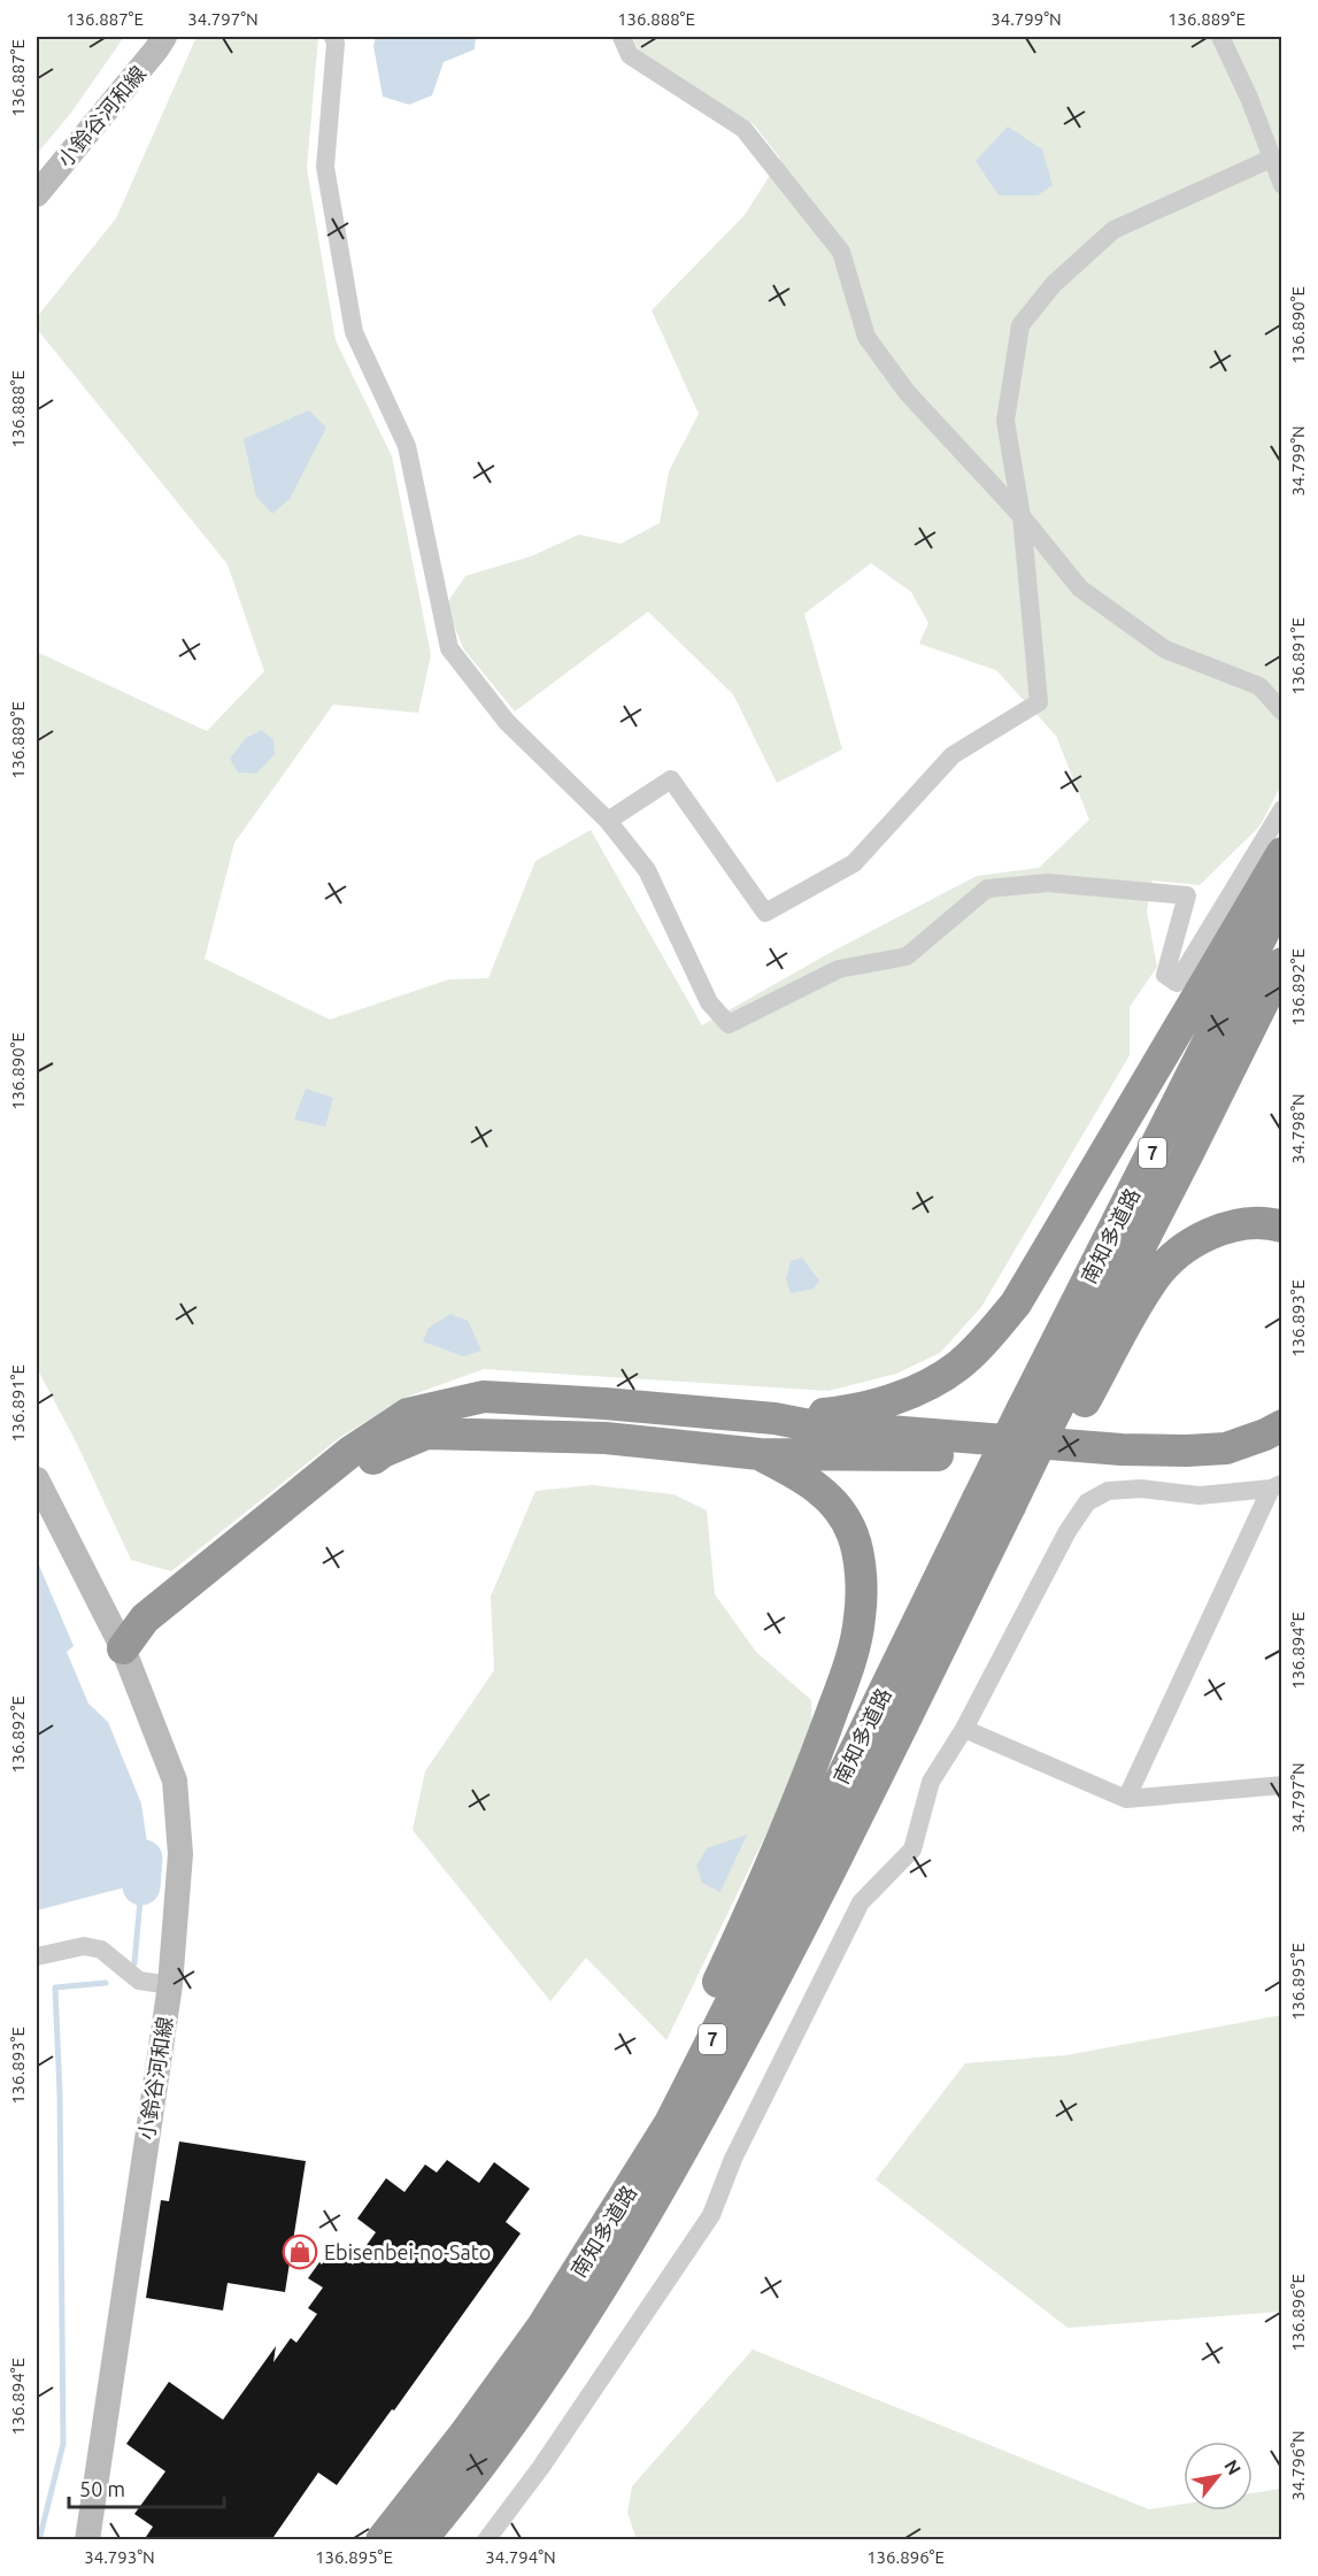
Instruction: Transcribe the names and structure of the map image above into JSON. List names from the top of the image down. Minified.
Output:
{"streets":{"highway":["7","南知多道路"],"main road":["小鈴谷河和線"]},"places":{"shop":["Ebisenbei-no-Sato"]},"scale_bar":"50 m","north":"top right","coordinates":["136.887°E","34.797°N","136.888°E","34.799°N","136.889°E","136.890°E","136.891°E","136.892°E","34.798°N","136.893°E","136.894°E","136.895°E","136.896°E","34.796°N","34.793°N","34.794°N"]}
